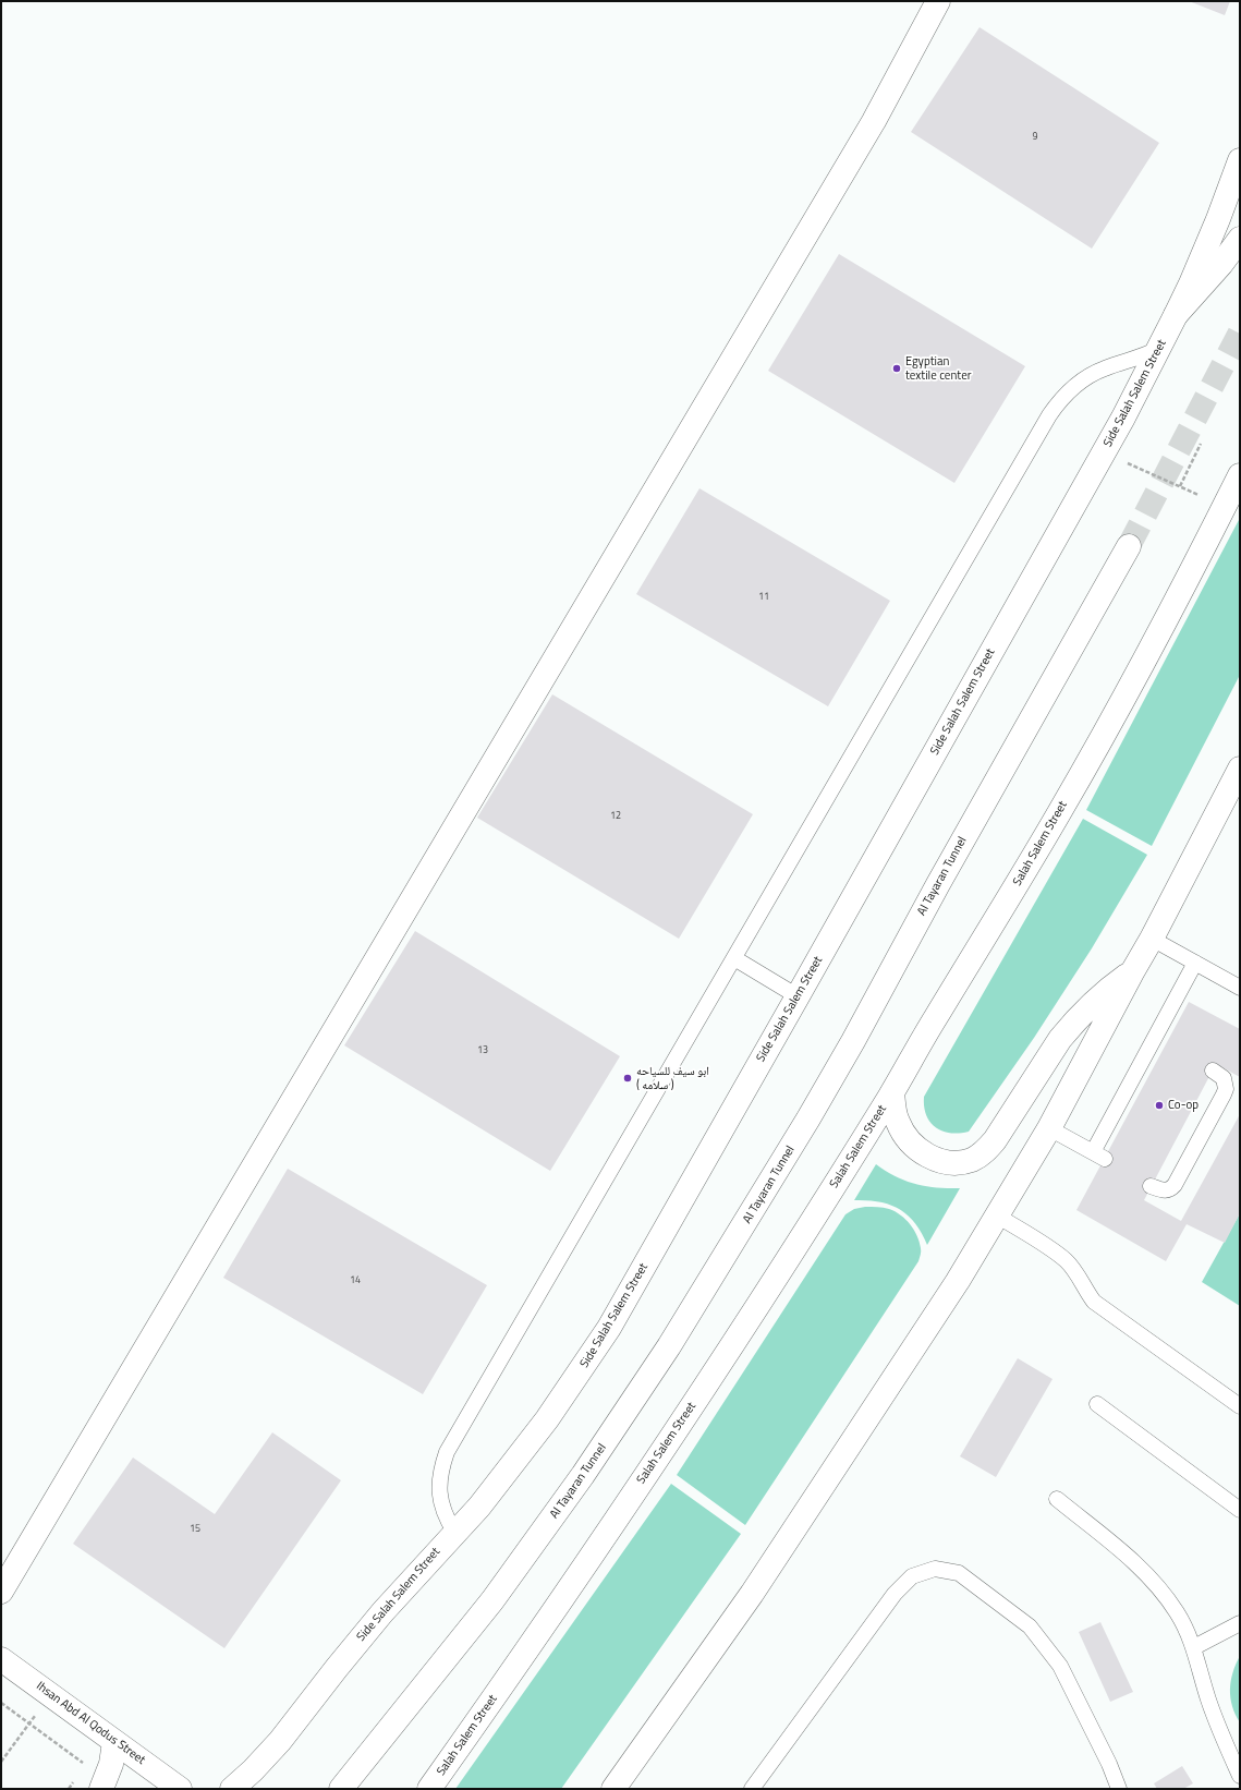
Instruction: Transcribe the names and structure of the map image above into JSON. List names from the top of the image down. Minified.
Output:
{"streets":{"main road":["Side Salah Salem Street","Salah Salem Street","Al Tayaran Tunnel","Ihsan Abd Al Qodus Street"]},"places":["Egyptian textile center","ابو سيف للسياحه ( سلامه )","Co-op"],"house_numbers":["9","11","12","13","14","15"]}
